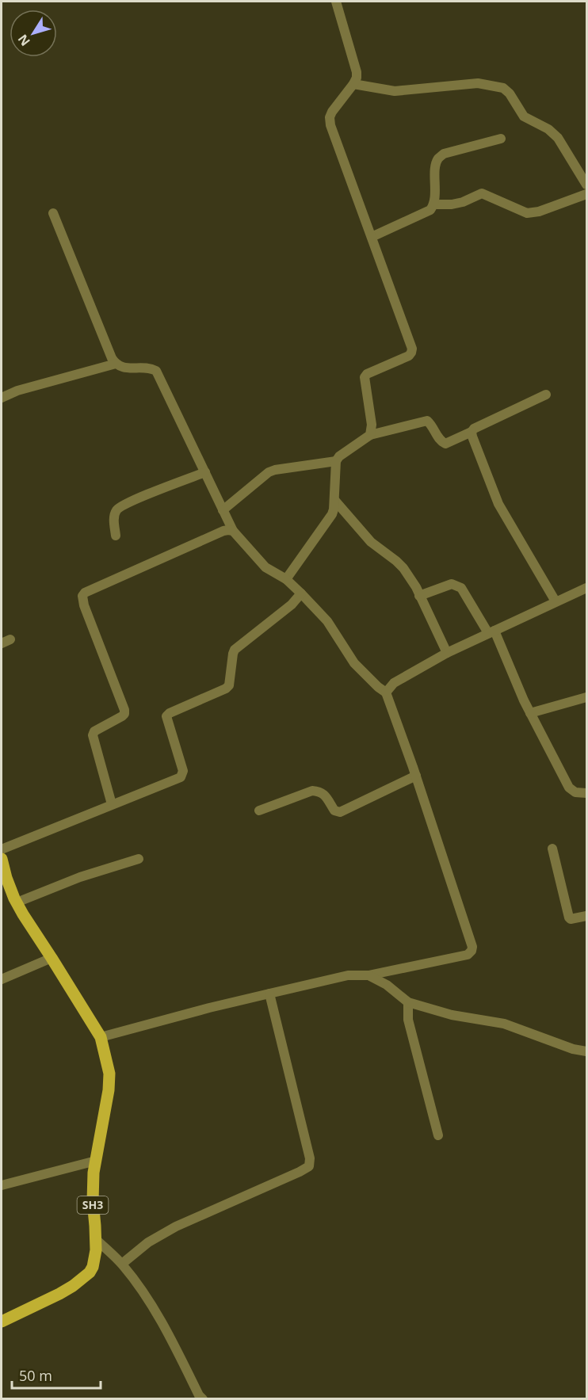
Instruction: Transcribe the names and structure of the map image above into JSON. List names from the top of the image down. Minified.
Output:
{"streets":{"main road":["SH3"]},"scale_bar":"50 m","north":"bottom left"}
